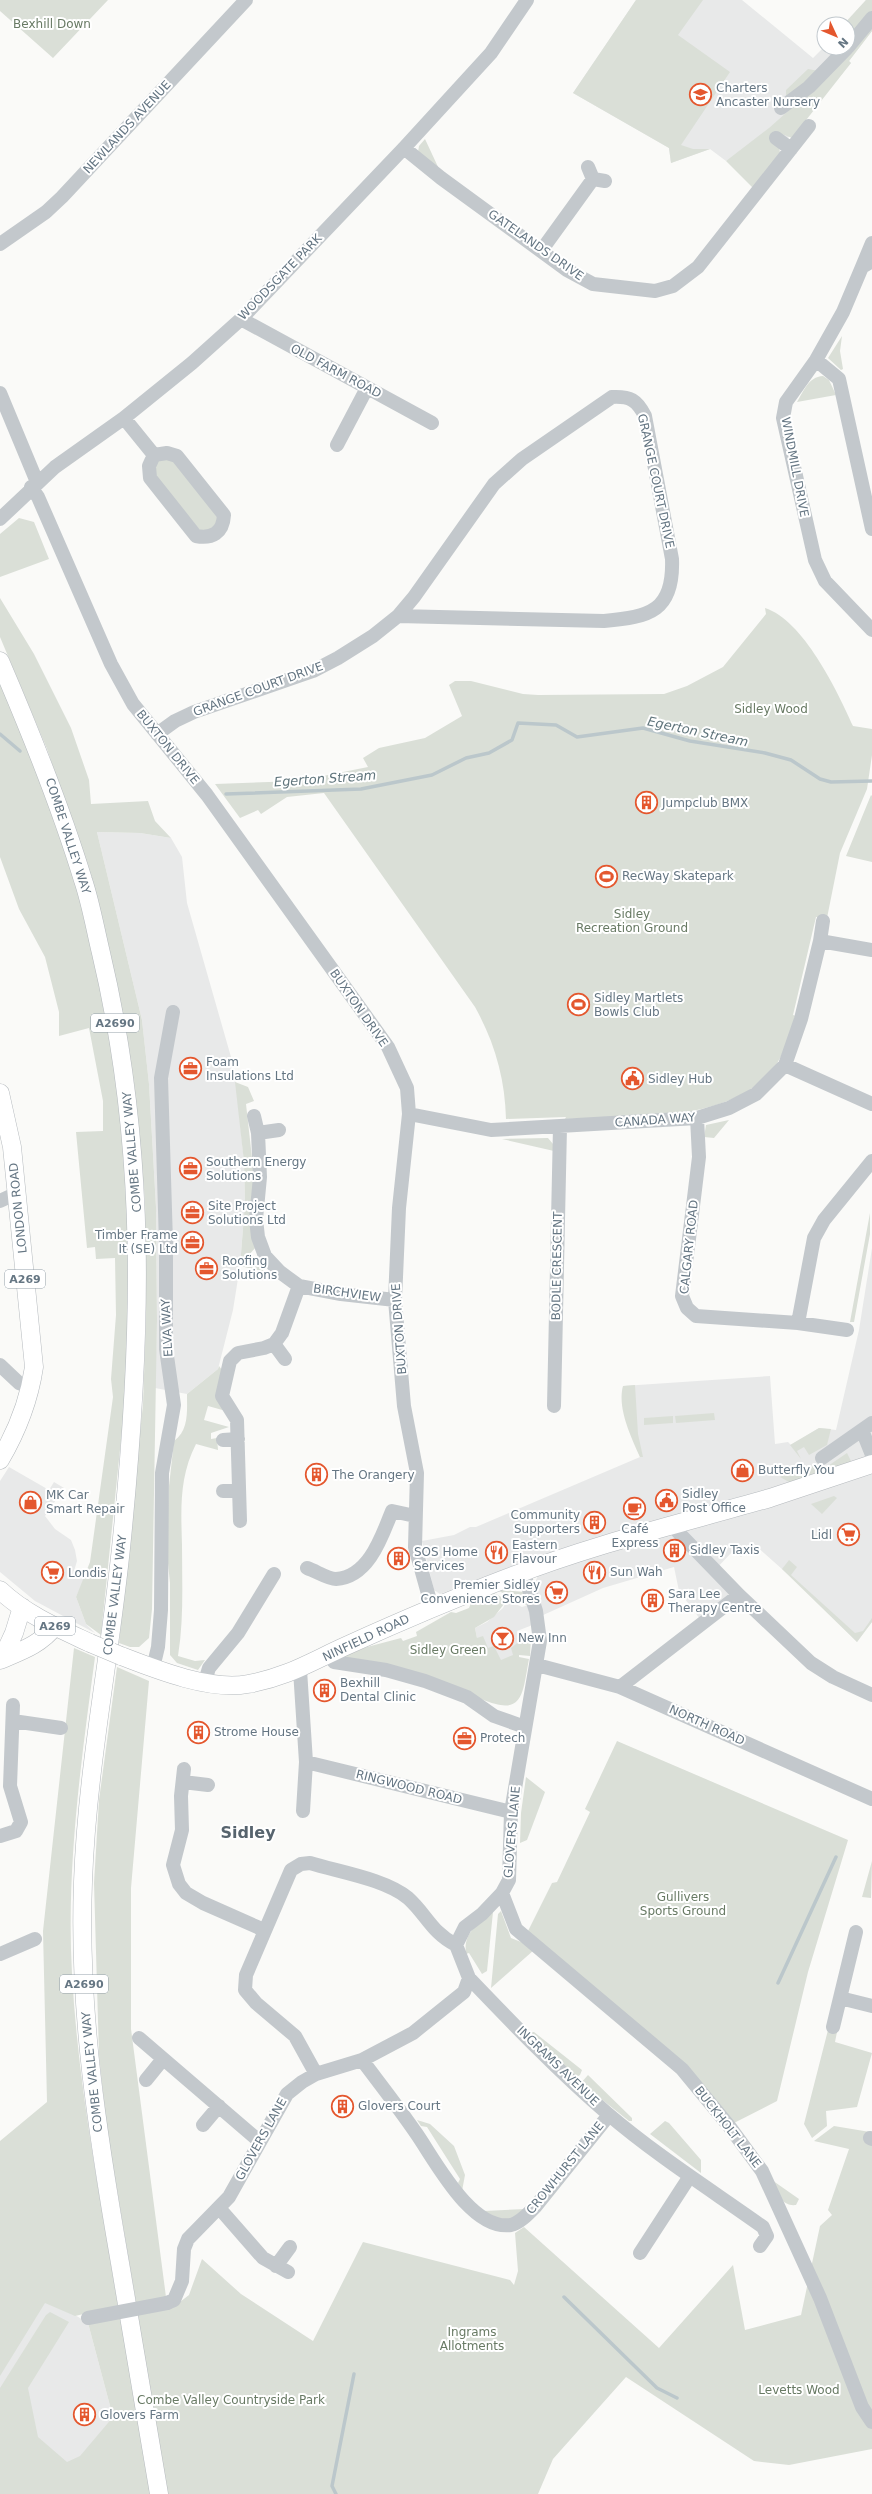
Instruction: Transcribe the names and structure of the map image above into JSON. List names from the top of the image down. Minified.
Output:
{"streets":{"main road":["COMBE VALLEY WAY","A2690","LONDON ROAD","A269","NINFIELD ROAD"],"street":["NEWLANDS AVENUE","GATELANDS DRIVE","WOODSGATE PARK","OLD FARM ROAD","WINDMILL DRIVE","GRANGE COURT DRIVE","BUXTON DRIVE","CANADA WAY","CALGARY ROAD","BODLE CRESCENT","BIRCHVIEW","ELVA WAY","NORTH ROAD","RINGWOOD ROAD","GLOVERS LANE","INGRAMS AVENUE","BUCKHOLT LANE","CROWHURST LANE"]},"crossings":[["GATELANDS DRIVE","WOODSGATE PARK"],["WOODSGATE PARK","OLD FARM ROAD"],["WOODSGATE PARK","BUXTON DRIVE"],["GRANGE COURT DRIVE","BUXTON DRIVE"],["BUXTON DRIVE","CANADA WAY"],["BUXTON DRIVE","BIRCHVIEW"],["BUXTON DRIVE","NINFIELD ROAD"],["CANADA WAY","CALGARY ROAD"],["CANADA WAY","BODLE CRESCENT"],["A269","ELVA WAY"],["A269","NINFIELD ROAD"],["ELVA WAY","NINFIELD ROAD"],["NINFIELD ROAD","GLOVERS LANE"],["NORTH ROAD","GLOVERS LANE"],["RINGWOOD ROAD","GLOVERS LANE"],["GLOVERS LANE","INGRAMS AVENUE"],["GLOVERS LANE","BUCKHOLT LANE"],["GLOVERS LANE","CROWHURST LANE"],["INGRAMS AVENUE","CROWHURST LANE"]],"districts":["Sidley"],"water":["Egerton Stream"],"parks":["Bexhill Down","Sidley Wood","Sidley Recreation Ground","Sidley Green","Gullivers Sports Ground","Ingrams Allotments","Levetts Wood","Combe Valley Countryside Park"],"places":{"school or university":["Charters Ancaster Nursery"],"building":["Jumpclub BMX","The Orangery","Community Supporters","Sidley Taxis","SOS Home Services","Sara Lee Therapy Centre","Bexhill Dental Clinic","Strome House","Glovers Court","Glovers Farm"],"sports":["RecWay Skatepark","Sidley Martlets Bowls Club"],"office":["Foam Insulations Ltd","Southern Energy Solutions","Site Project Solutions Ltd","Timber Frame It (SE) Ltd","Roofing Solutions","Protech"],"public building":["Sidley Hub","Sidley Post Office"],"shop":["Butterfly You","MK Car Smart Repair"],"cafe":["Café Express"],"supermarket":["Lidl","Londis","Premier Sidley Convenience Stores"],"restaurant":["Eastern Flavour","Sun Wah"],"bar":["New Inn"]},"north":"bottom right"}
